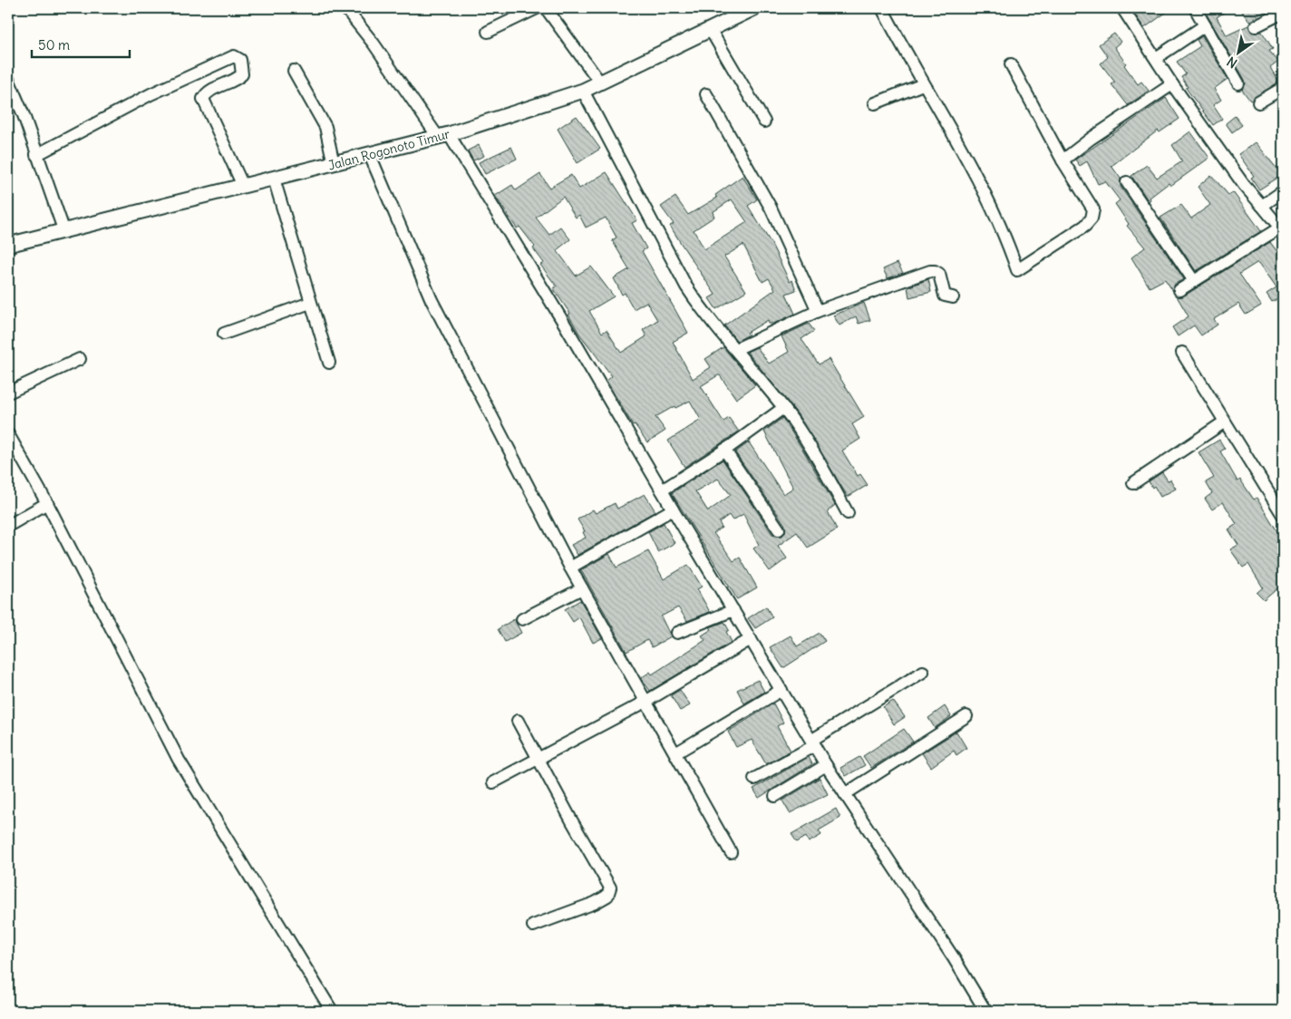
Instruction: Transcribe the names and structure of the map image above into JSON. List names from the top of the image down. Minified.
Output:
{"streets":{"street":["Jalan Rogonoto Timur"]},"scale_bar":"50 m","north":"bottom left"}
